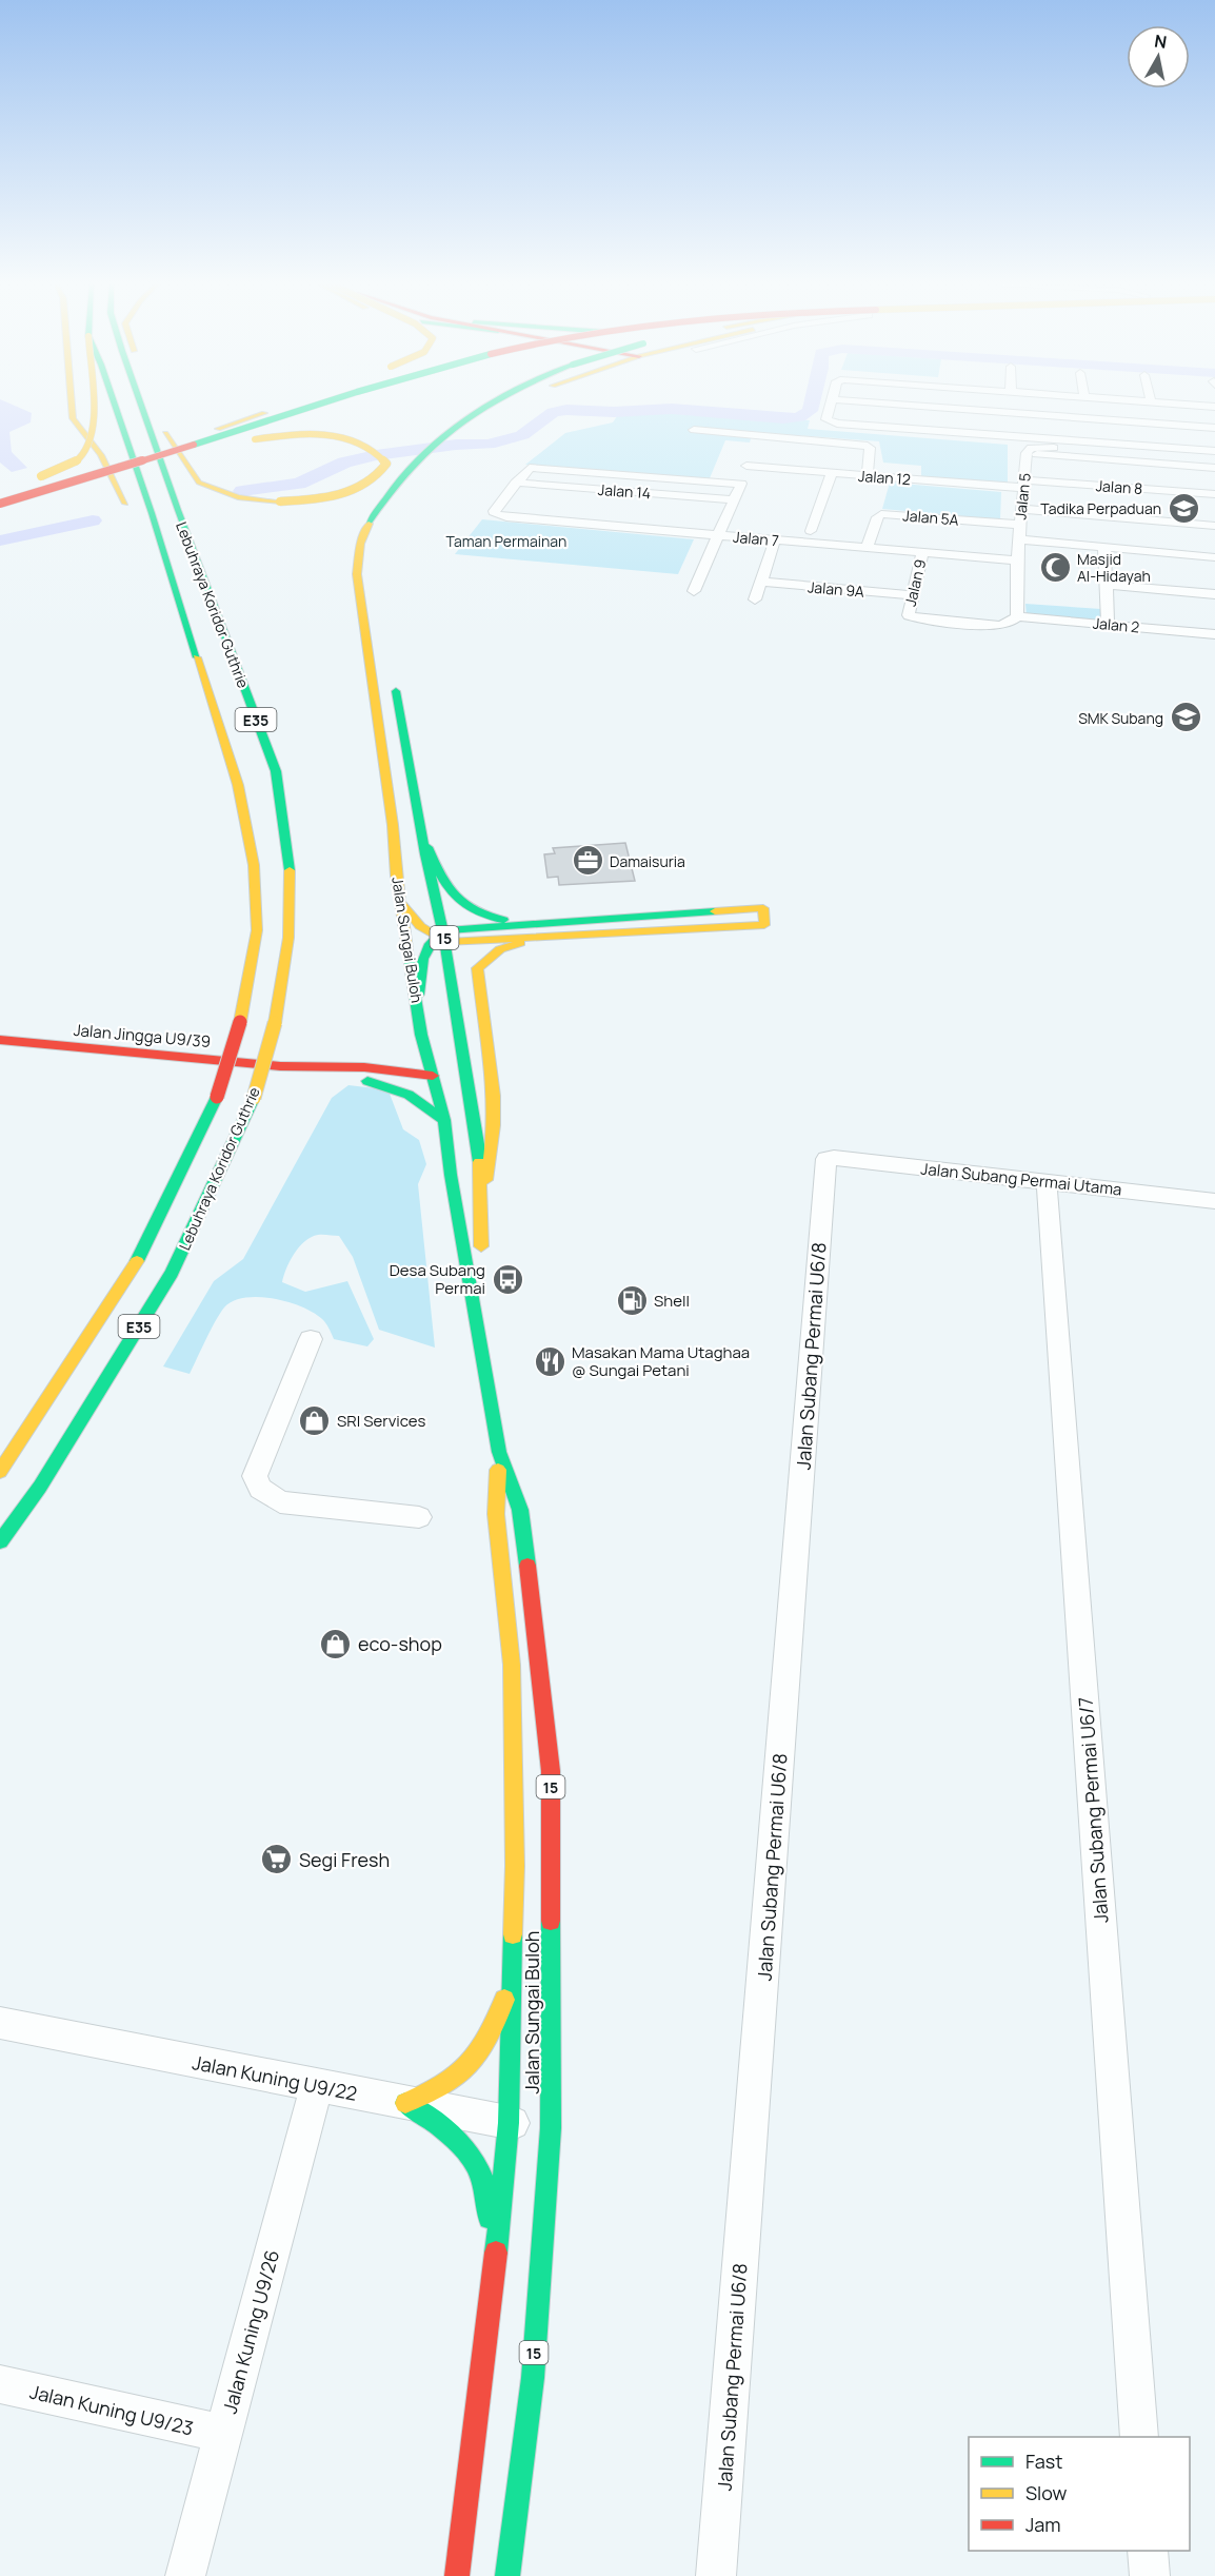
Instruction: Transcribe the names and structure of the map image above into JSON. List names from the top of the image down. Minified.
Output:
{"streets":{"main road":["Lebuhraya Koridor Guthrie","E35","15","Jalan Sungai Buloh","Jalan Jingga U9/39"],"street":["Jalan 12","Jalan 8","Jalan 14","Jalan 5","Jalan 5A","Jalan 7","Jalan 9","Jalan 9A","Jalan 2","Jalan Subang Permai Utama","Jalan Subang Permai U6/8","Jalan Subang Permai U6/7","Jalan Kuning U9/22","Jalan Kuning U9/26","Jalan Kuning U9/23"]},"crossings":[["Jalan 12","Jalan 8"],["Jalan 12","Jalan 5"],["Jalan 8","Jalan 5"],["Jalan 14","Jalan 7"],["Jalan 5","Jalan 5A"],["Jalan 5","Jalan 7"],["Jalan 5","Jalan 9"],["Jalan 5","Jalan 2"],["Jalan 5A","Jalan 7"],["Jalan 7","Jalan 9"],["Jalan 9","Jalan 9A"],["Jalan 9","Jalan 2"],["Jalan Sungai Buloh","Jalan Jingga U9/39"],["Jalan Sungai Buloh","Jalan Kuning U9/22"],["Jalan Subang Permai Utama","Jalan Subang Permai U6/8"],["Jalan Subang Permai Utama","Jalan Subang Permai U6/7"],["Jalan Kuning U9/22","Jalan Kuning U9/26"],["Jalan Kuning U9/26","Jalan Kuning U9/23"]],"parks":["Taman Permainan"],"places":{"school or university":["Tadika Perpaduan","SMK Subang"],"mosque":["Masjid Al-Hidayah"],"office":["Damaisuria"],"bus stop":["Desa Subang Permai"],"fuel station":["Shell"],"restaurant":["Masakan Mama Utaghaa @ Sungai Petani"],"shop":["SRI Services","eco-shop"],"supermarket":["Segi Fresh"]},"legend":["Fast","Slow","Jam"],"north":"top"}
